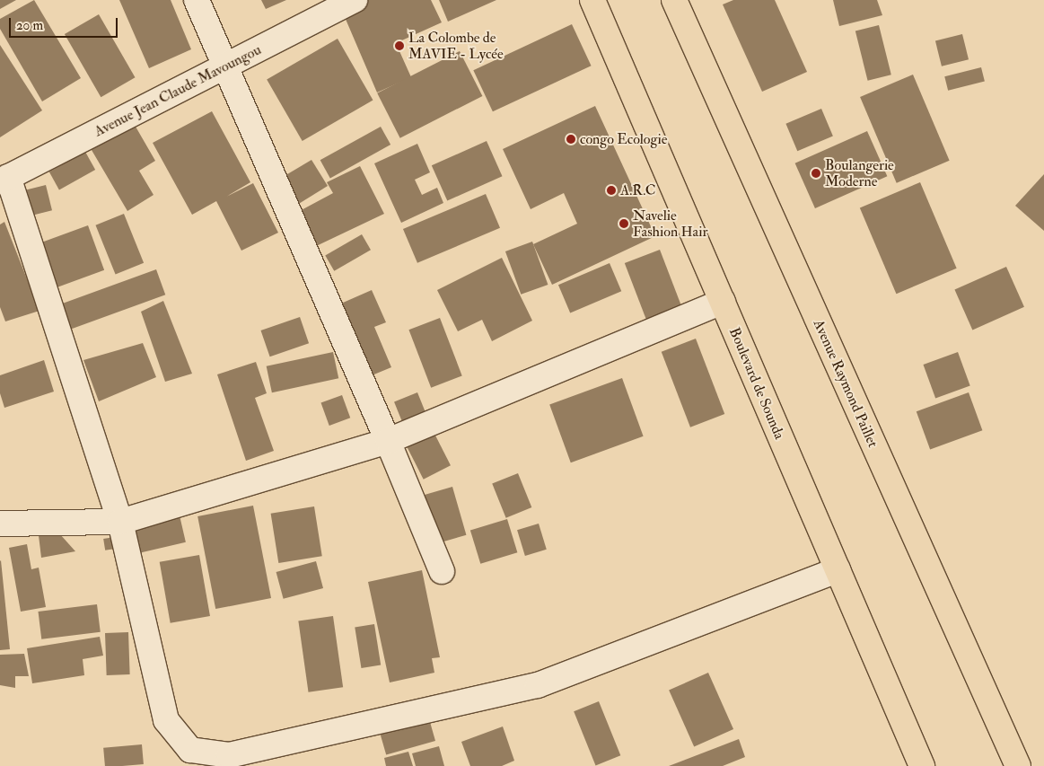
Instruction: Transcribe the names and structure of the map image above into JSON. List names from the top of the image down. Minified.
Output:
{"streets":{"main road":["Boulevard de Sounda","Avenue Raymond Paillet"],"street":["Avenue Jean Claude Mavoungou"]},"places":["La Colombe de MAVIE - Lycée","congo Ecologie","Boulangerie Moderne","A.R.C","Navelie Fashion Hair"],"scale_bar":"20 m"}
